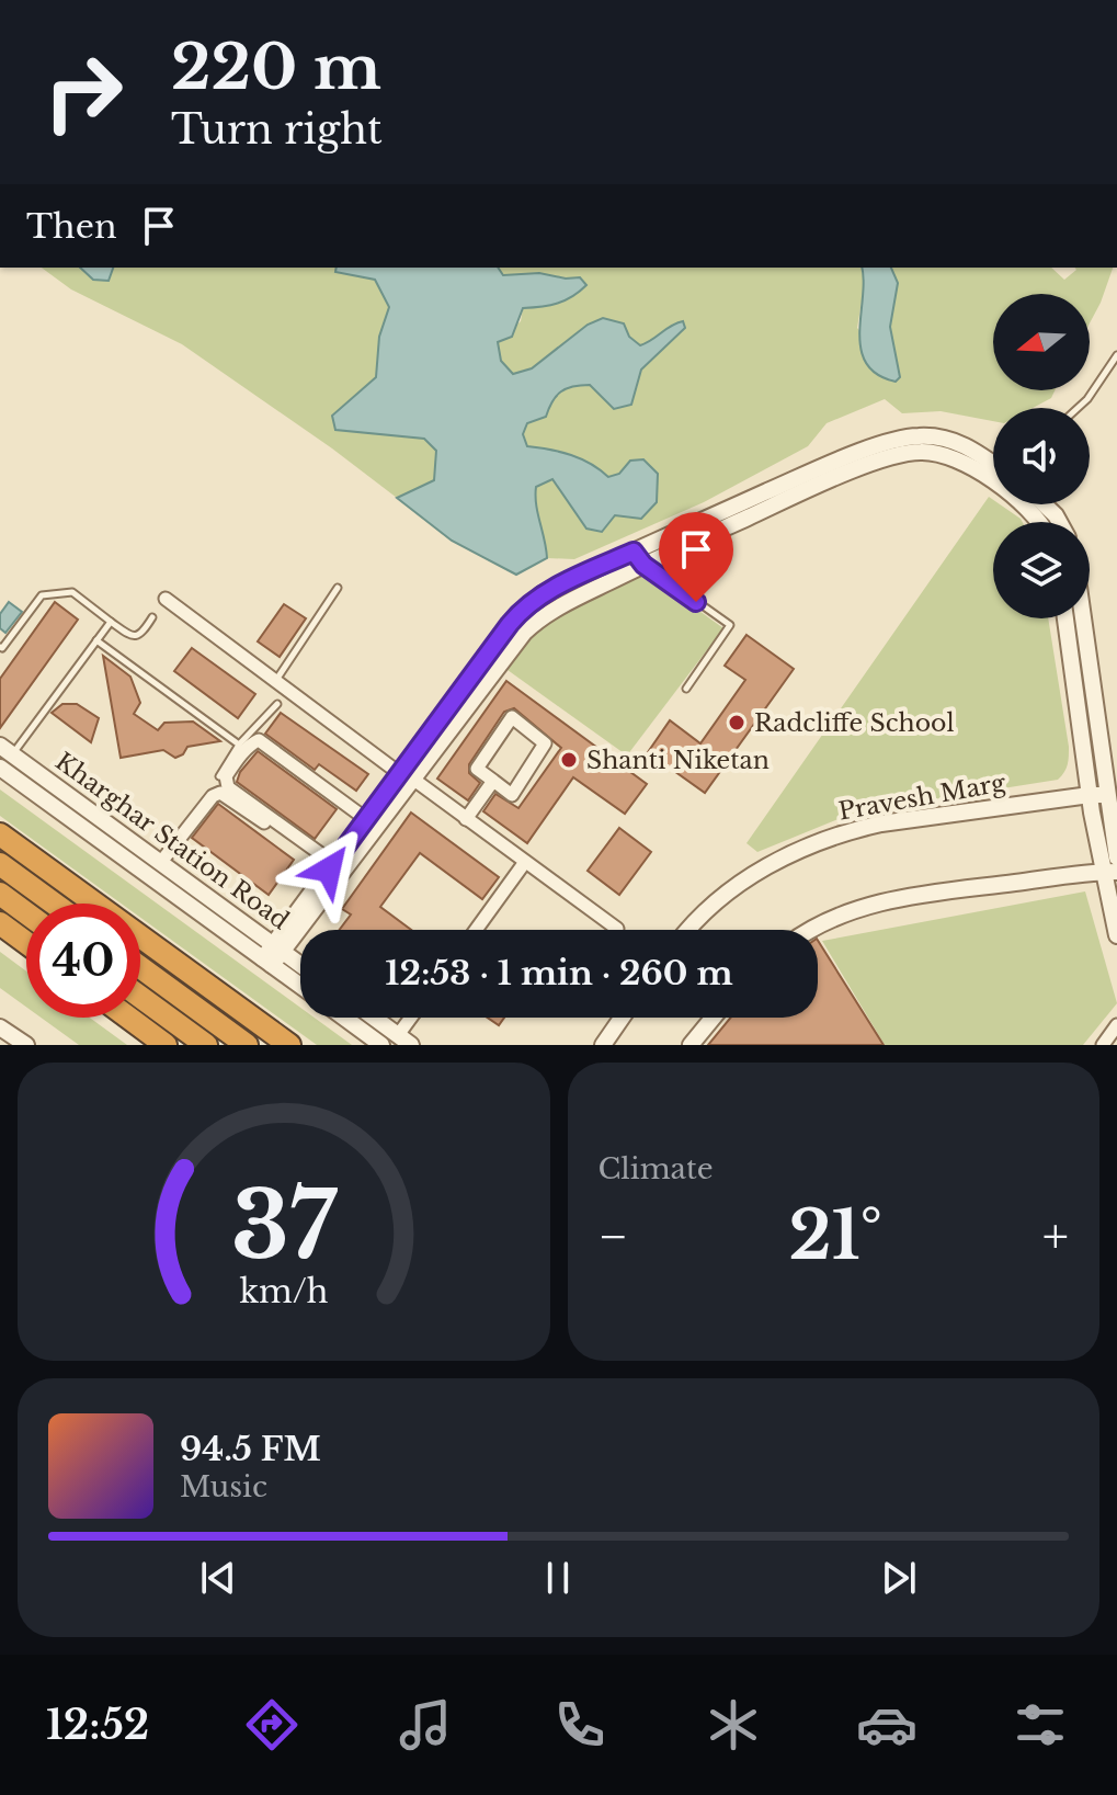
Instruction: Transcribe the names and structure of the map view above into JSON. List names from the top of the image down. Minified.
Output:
{"streets":{"street":["Pravesh Marg","Kharghar Station Road"]},"places":["Radcliffe School","Shanti Niketan"],"north":"left","page":{"turn":["220 m","Turn right"],"then":"Then","limit":"40","trip":"12:53 · 1 min · 260 m","tile":"Climate","heat":["−","21°","+"],"song":["94.5 FM","Music"],"tabs":"12:52","gauge":["37","km/h"]}}
